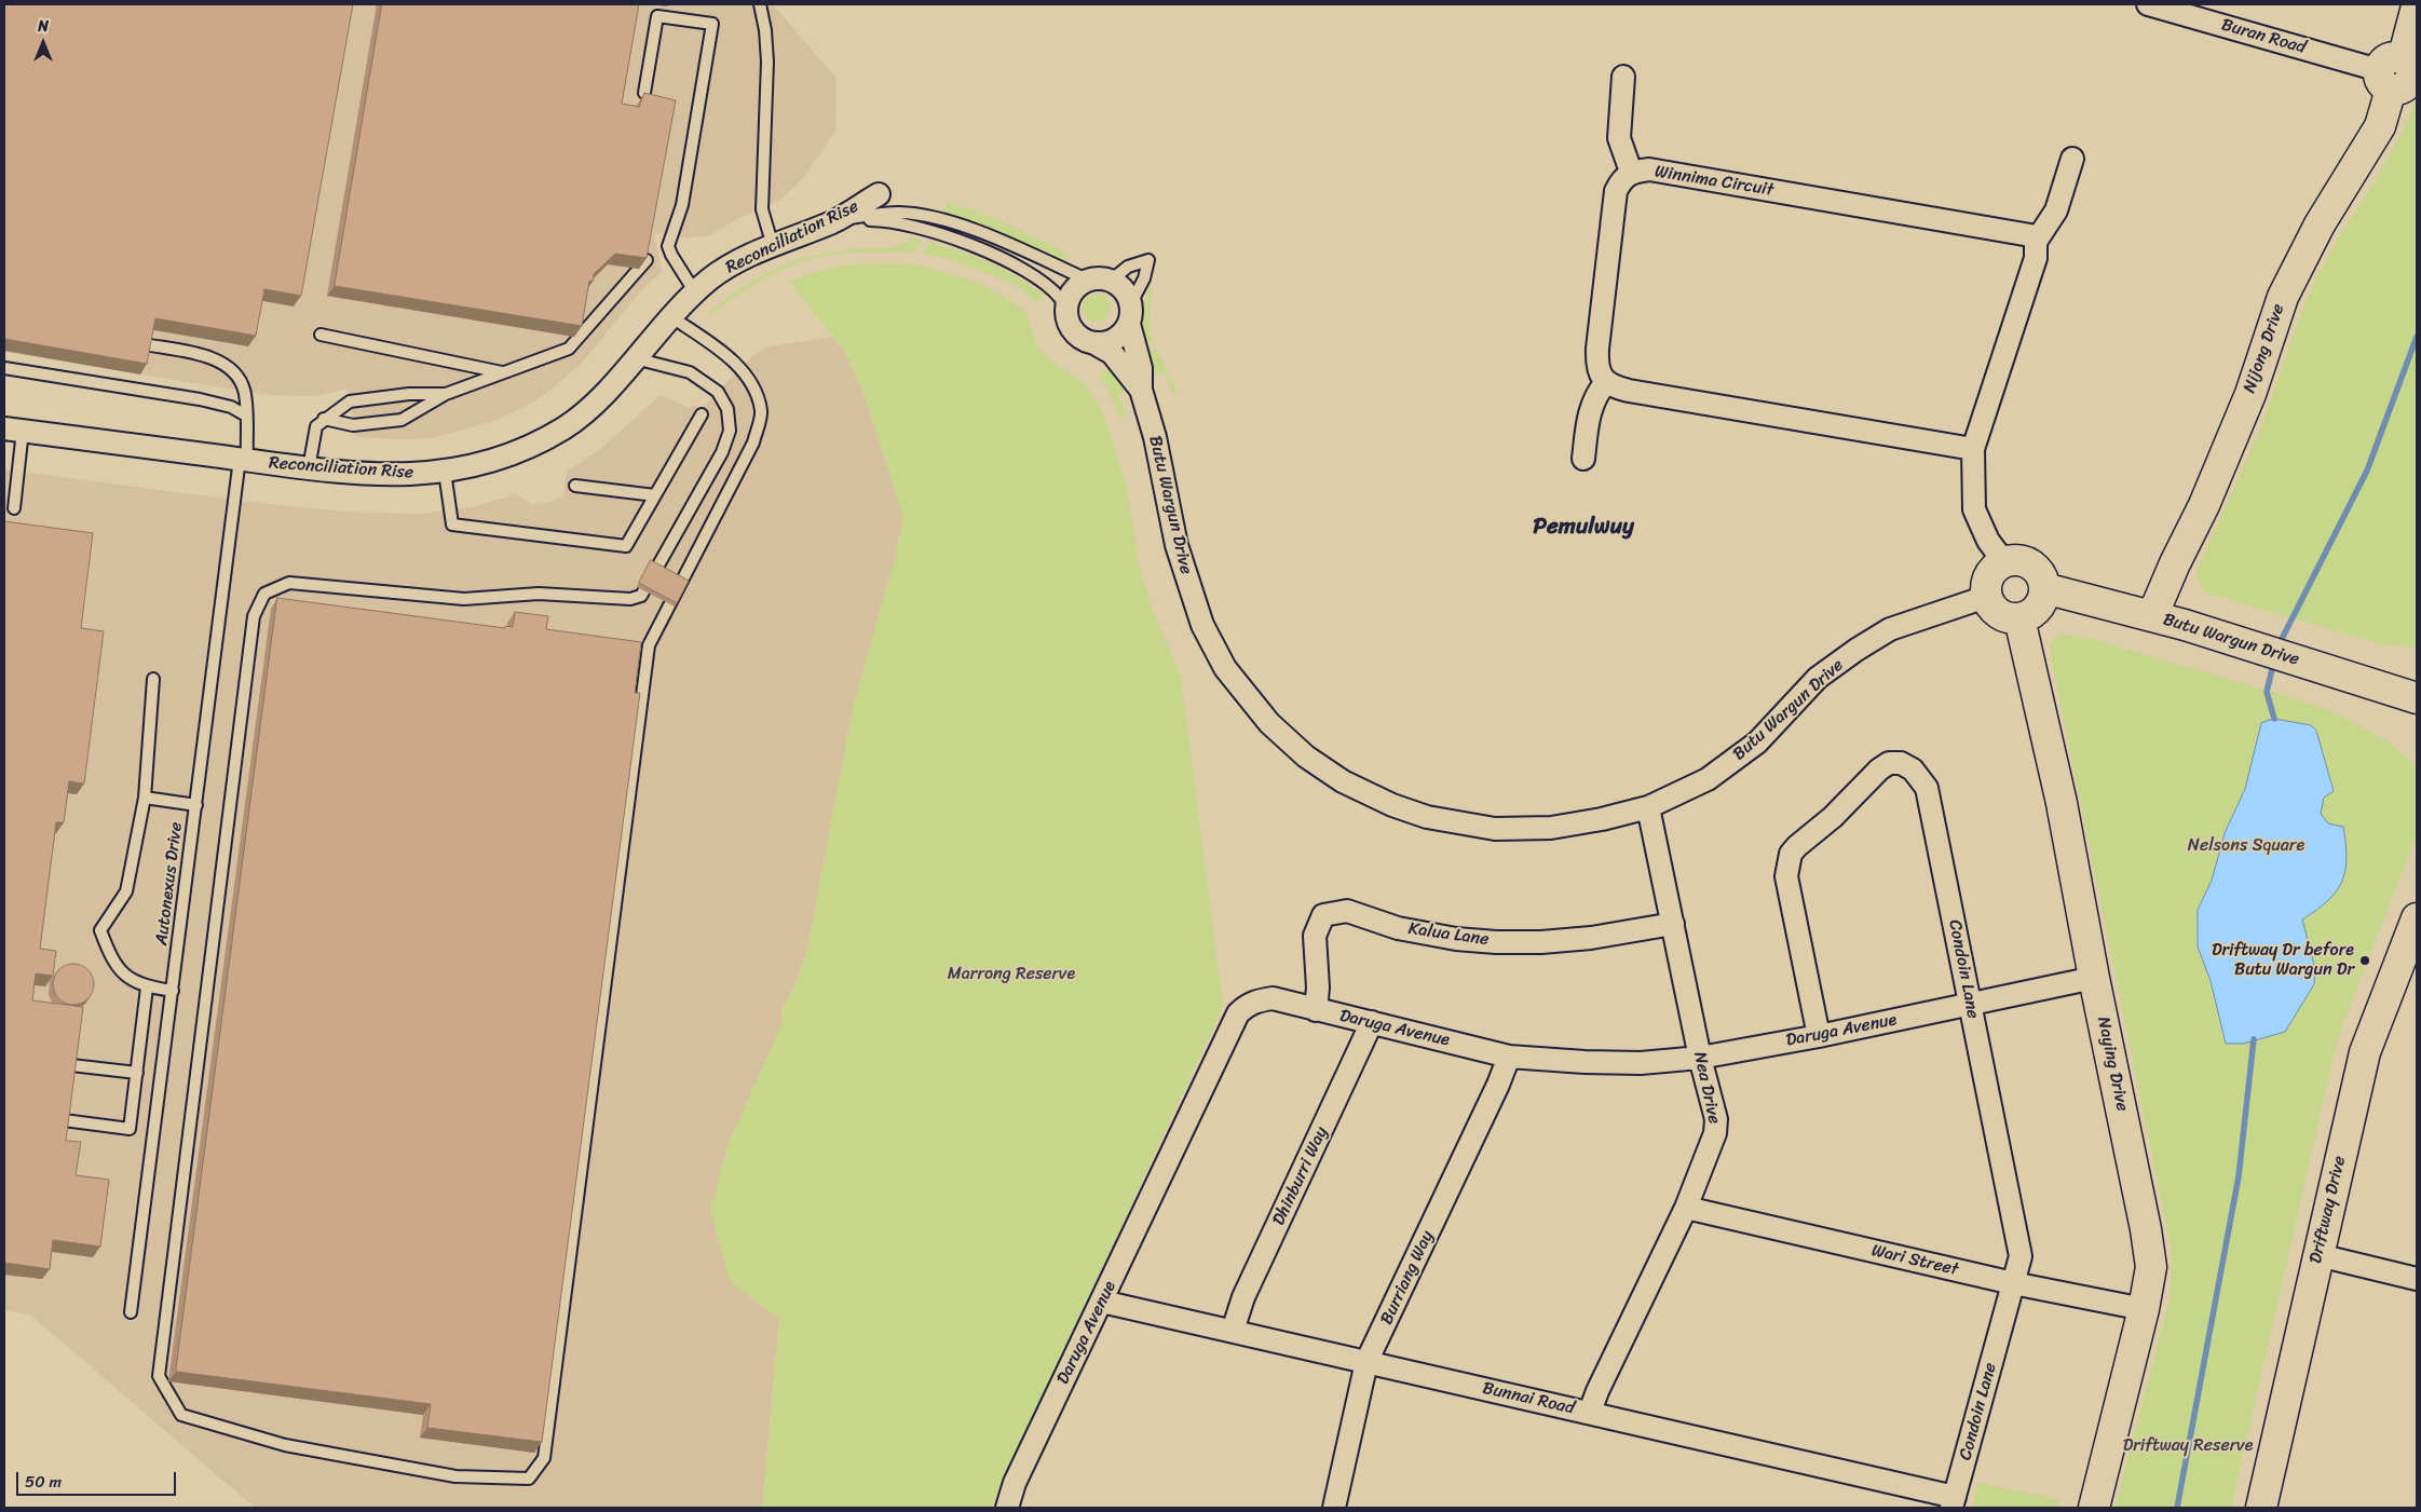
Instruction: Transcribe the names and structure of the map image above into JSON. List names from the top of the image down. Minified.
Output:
{"streets":{"street":["Buran Road","Winnima Circuit","Reconciliation Rise","Nijong Drive","Butu Wargun Drive","Kalua Lane","Condoin Lane","Daruga Avenue","Naying Drive","Nea Drive","Dhinburri Way","Driftway Drive","Wari Street","Burriang Way","Bunnai Road"],"lane":["Autonexus Drive"]},"crossings":[["Buran Road","Nijong Drive"],["Reconciliation Rise","Autonexus Drive"],["Nijong Drive","Butu Wargun Drive"],["Butu Wargun Drive","Naying Drive"],["Butu Wargun Drive","Nea Drive"],["Kalua Lane","Daruga Avenue"],["Kalua Lane","Nea Drive"],["Condoin Lane","Daruga Avenue"],["Condoin Lane","Wari Street"],["Condoin Lane","Bunnai Road"],["Daruga Avenue","Naying Drive"],["Daruga Avenue","Nea Drive"],["Daruga Avenue","Dhinburri Way"],["Daruga Avenue","Burriang Way"],["Daruga Avenue","Bunnai Road"],["Naying Drive","Wari Street"],["Nea Drive","Wari Street"],["Nea Drive","Bunnai Road"],["Dhinburri Way","Bunnai Road"],["Burriang Way","Bunnai Road"]],"districts":["Pemulwuy"],"parks":["Nelsons Square","Marrong Reserve","Driftway Reserve"],"places":["Driftway Dr before Butu Wargun Dr"],"scale_bar":"50 m","north":"top"}
